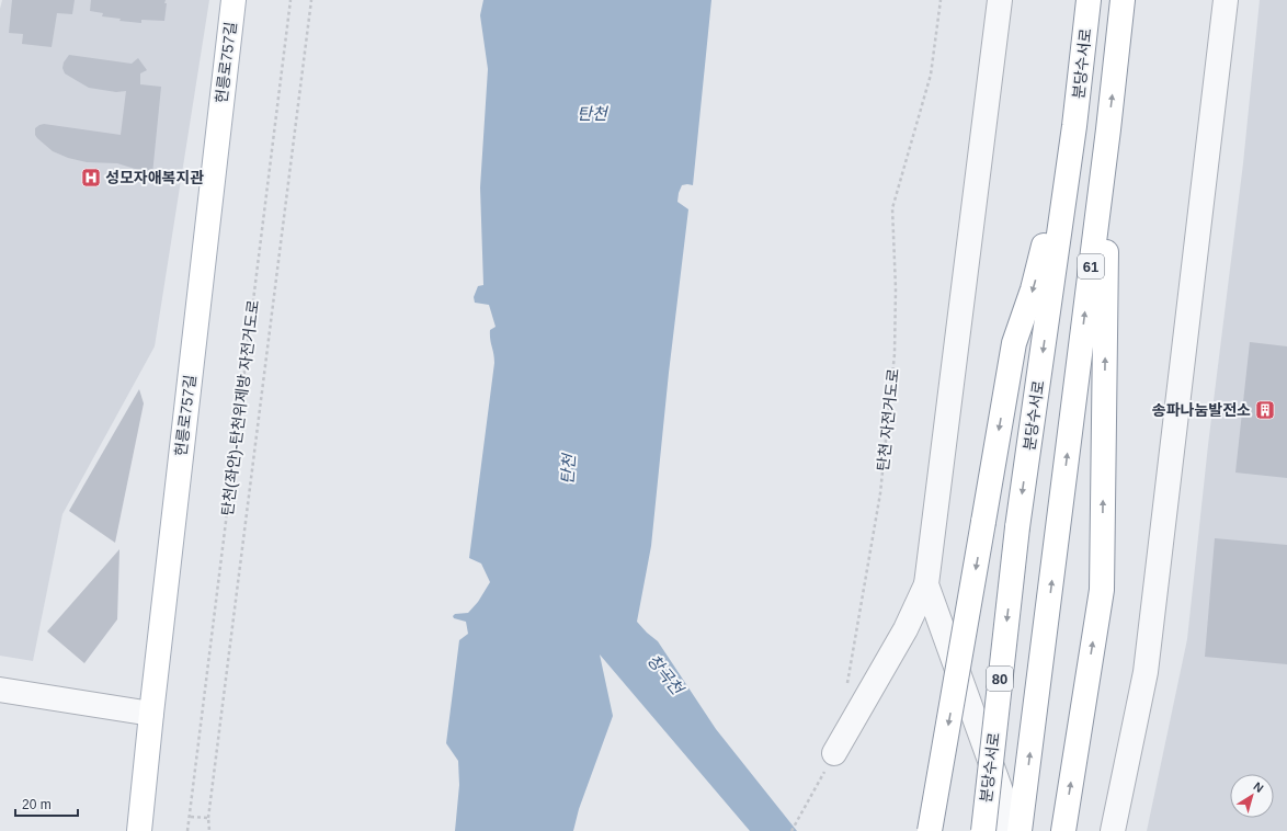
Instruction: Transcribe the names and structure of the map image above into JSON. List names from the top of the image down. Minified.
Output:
{"streets":{"main road":["헌릉로757길","분당수서로","61","80"],"path":["탄천(좌안)-탄천위제방 자전거도로","탄천 자전거도로"]},"water":["탄천","창곡천"],"places":{"hospital":["성모자애복지관"],"building":["송파나눔발전소"]},"scale_bar":"20 m","north":"top right"}
